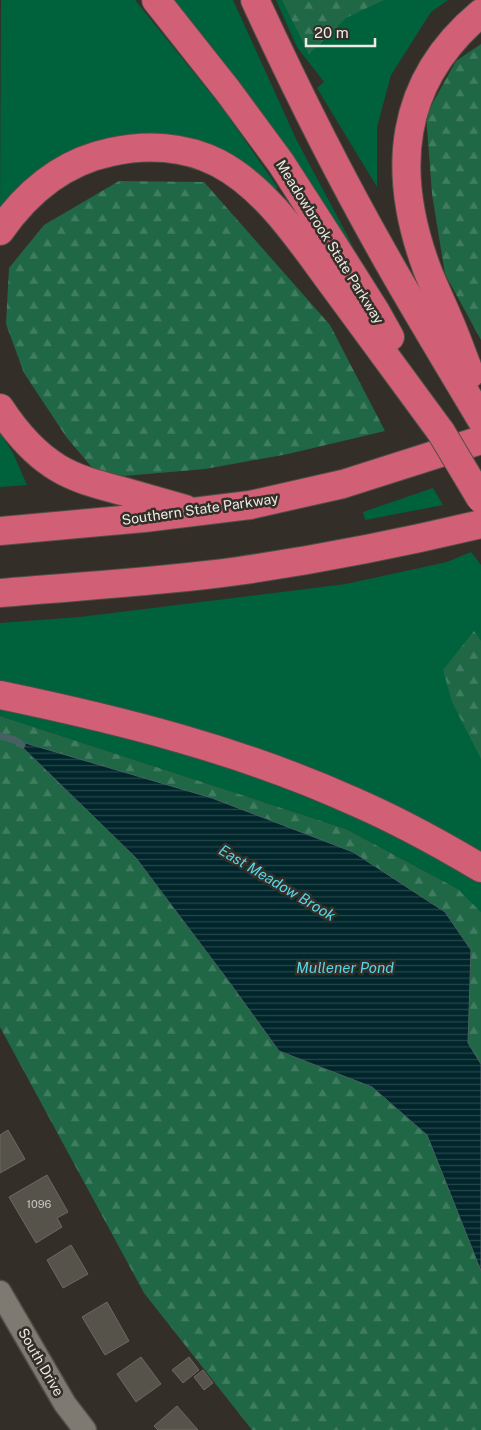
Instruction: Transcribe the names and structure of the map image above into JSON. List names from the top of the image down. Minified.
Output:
{"streets":{"highway":["Meadowbrook State Parkway","Southern State Parkway"],"street":["South Drive"]},"water":["East Meadow Brook","Mullener Pond"],"house_numbers":["1096"],"scale_bar":"20 m"}
